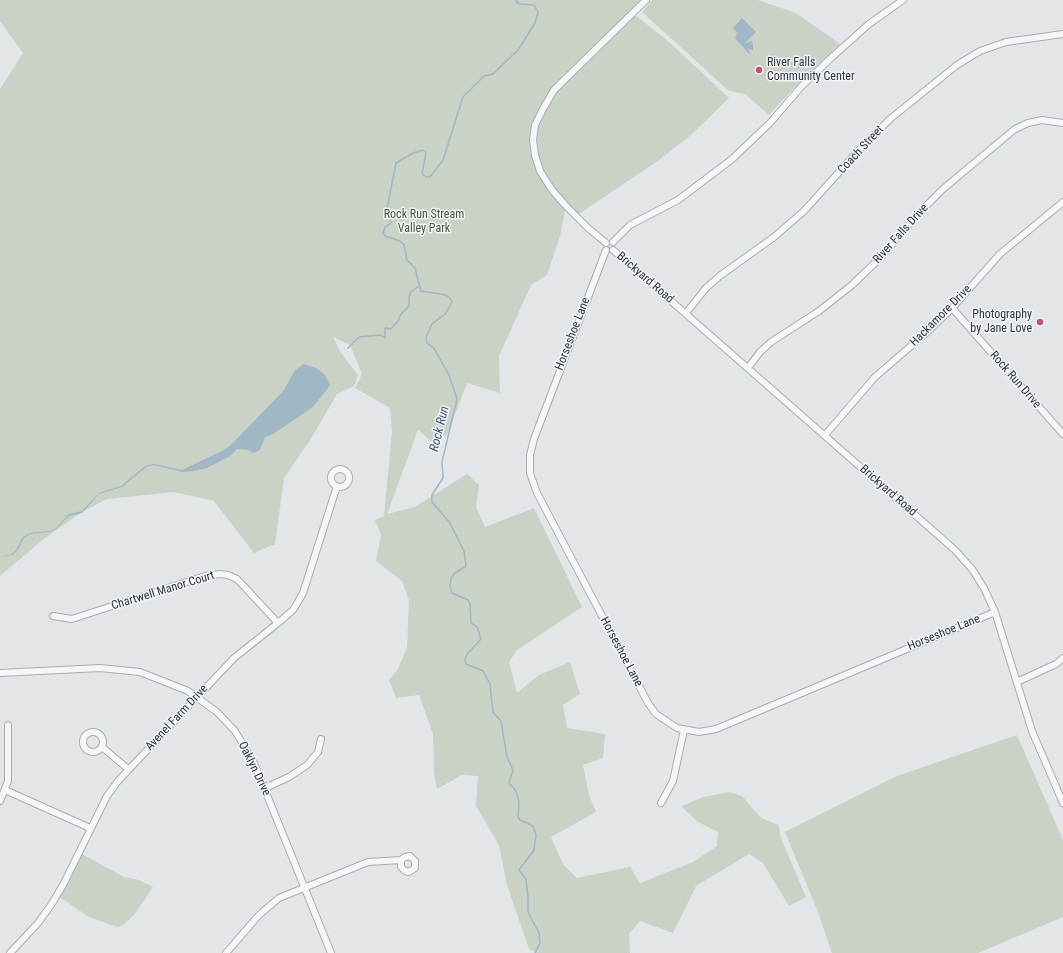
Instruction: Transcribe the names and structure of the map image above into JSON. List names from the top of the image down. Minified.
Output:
{"streets":{"street":["Coach Street","River Falls Drive","Brickyard Road","Hackamore Drive","Horseshoe Lane","Rock Run Drive","Chartwell Manor Court","Avenel Farm Drive","Oaklyn Drive"]},"crossings":[["Coach Street","Brickyard Road"],["River Falls Drive","Brickyard Road"],["Brickyard Road","Hackamore Drive"],["Brickyard Road","Horseshoe Lane"],["Hackamore Drive","Rock Run Drive"],["Chartwell Manor Court","Avenel Farm Drive"],["Avenel Farm Drive","Oaklyn Drive"]],"water":["Rock Run"],"parks":["Rock Run Stream Valley Park"],"places":["River Falls Community Center","Photography by Jane Love"]}
